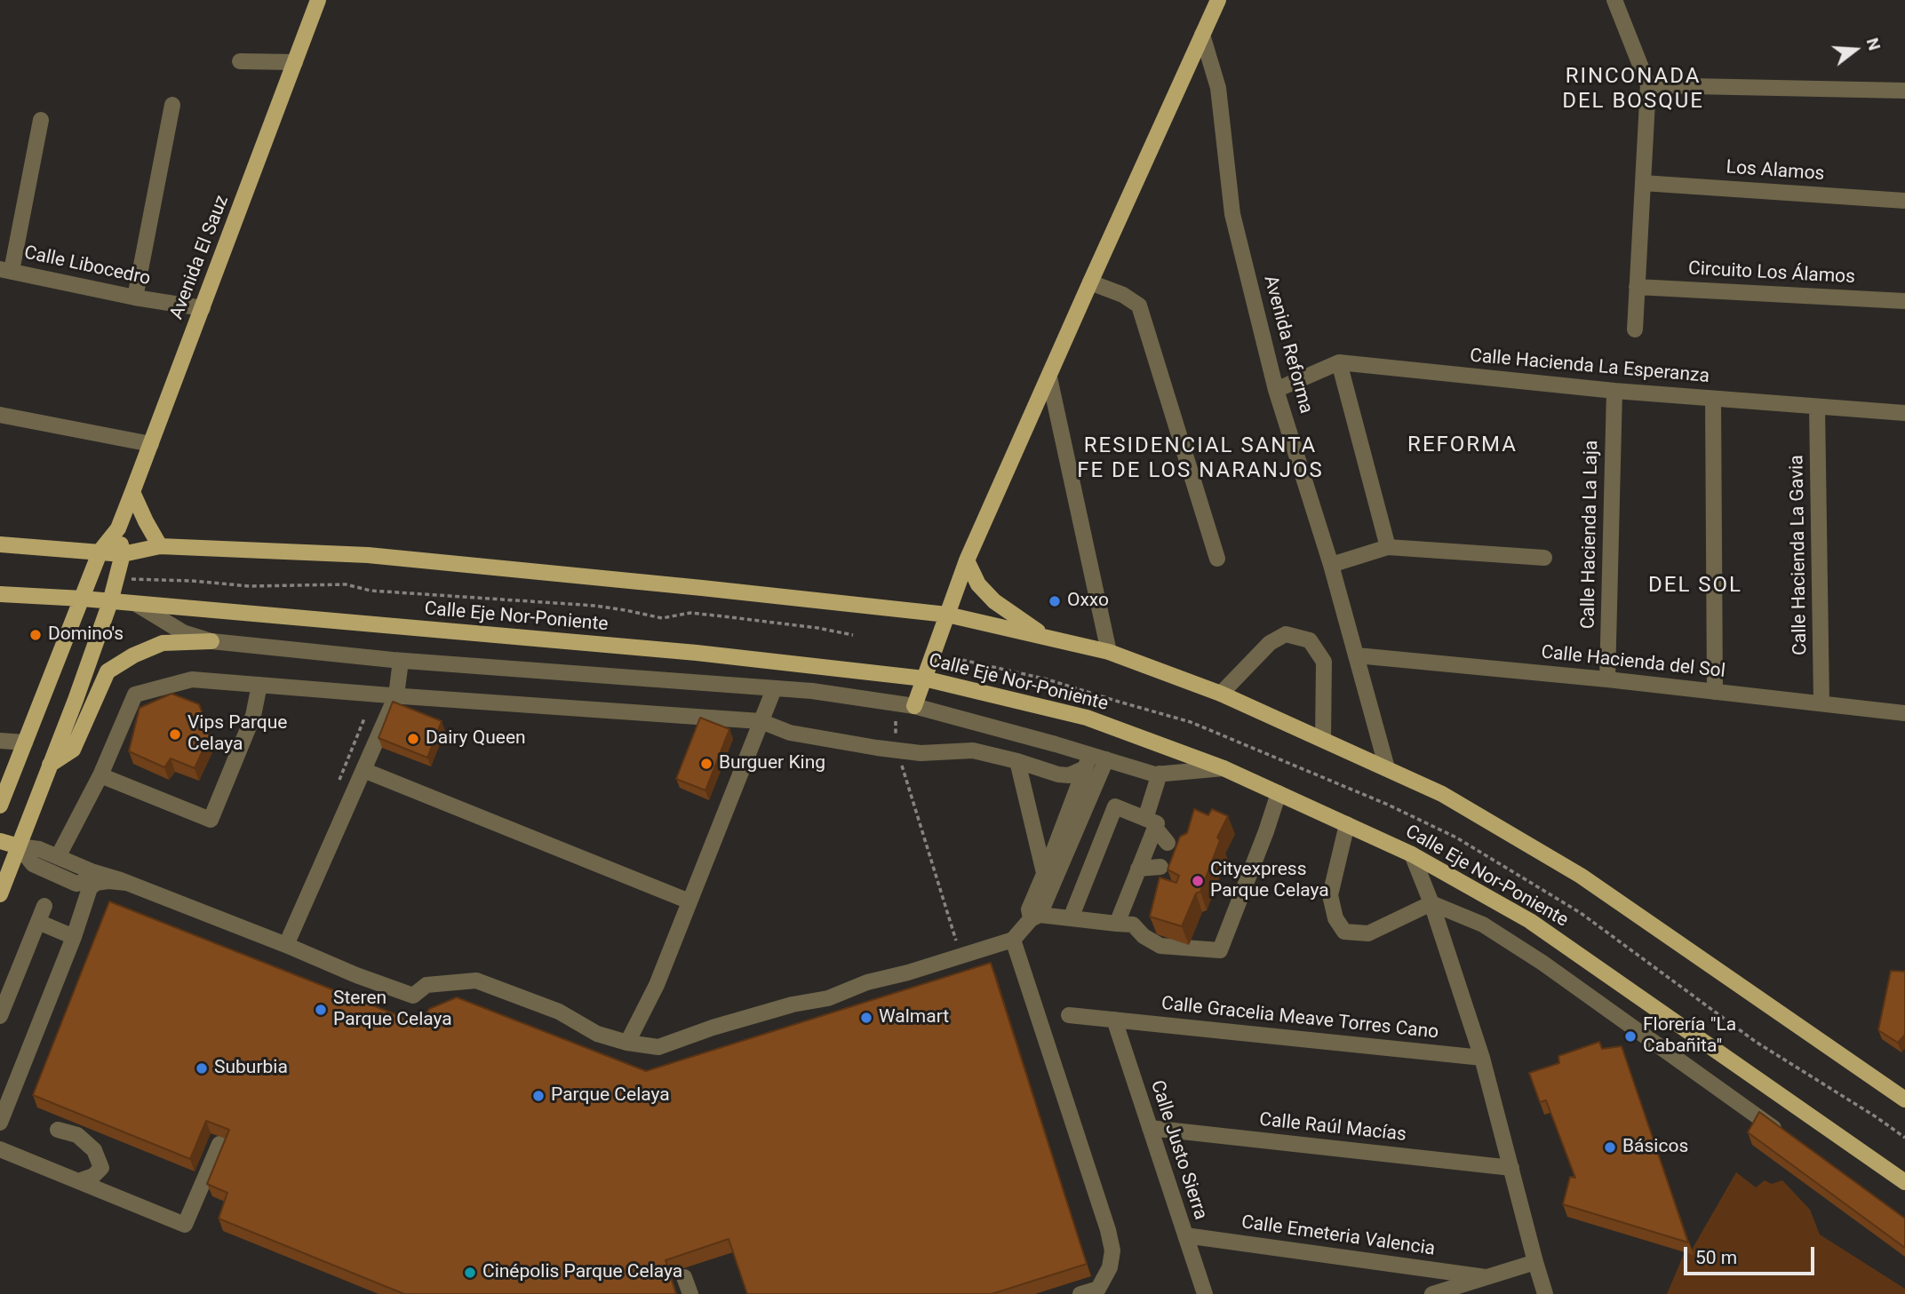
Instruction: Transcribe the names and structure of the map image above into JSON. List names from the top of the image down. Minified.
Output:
{"streets":{"main road":["Avenida El Sauz","Calle Eje Nor-Poniente"],"street":["Los Alamos","Calle Libocedro","Circuito Los Álamos","Avenida Reforma","Calle Hacienda La Esperanza","Calle Hacienda La Laja","Calle Hacienda La Gavia","Calle Hacienda del Sol","Calle Gracelia Meave Torres Cano","Calle Raúl Macías","Calle Justo Sierra","Calle Emeteria Valencia"]},"crossings":[["Avenida El Sauz","Calle Libocedro"],["Avenida El Sauz","Calle Eje Nor-Poniente"],["Avenida Reforma","Calle Hacienda La Esperanza"],["Avenida Reforma","Calle Hacienda del Sol"],["Calle Hacienda La Esperanza","Calle Hacienda La Laja"],["Calle Hacienda La Esperanza","Calle Hacienda La Gavia"],["Calle Hacienda La Laja","Calle Hacienda del Sol"],["Calle Hacienda La Gavia","Calle Hacienda del Sol"],["Calle Gracelia Meave Torres Cano","Calle Justo Sierra"],["Calle Raúl Macías","Calle Justo Sierra"],["Calle Justo Sierra","Calle Emeteria Valencia"]],"districts":["RINCONADA DEL BOSQUE","REFORMA","RESIDENCIAL SANTA FE DE LOS NARANJOS","DEL SOL"],"places":["Oxxo","Domino's","Vips Parque Celaya","Dairy Queen","Burguer King","Cityexpress Parque Celaya","Steren Parque Celaya","Walmart","Florería \"La Cabañita\"","Suburbia","Parque Celaya","Básicos","Cinépolis Parque Celaya"],"scale_bar":"50 m","north":"right"}
